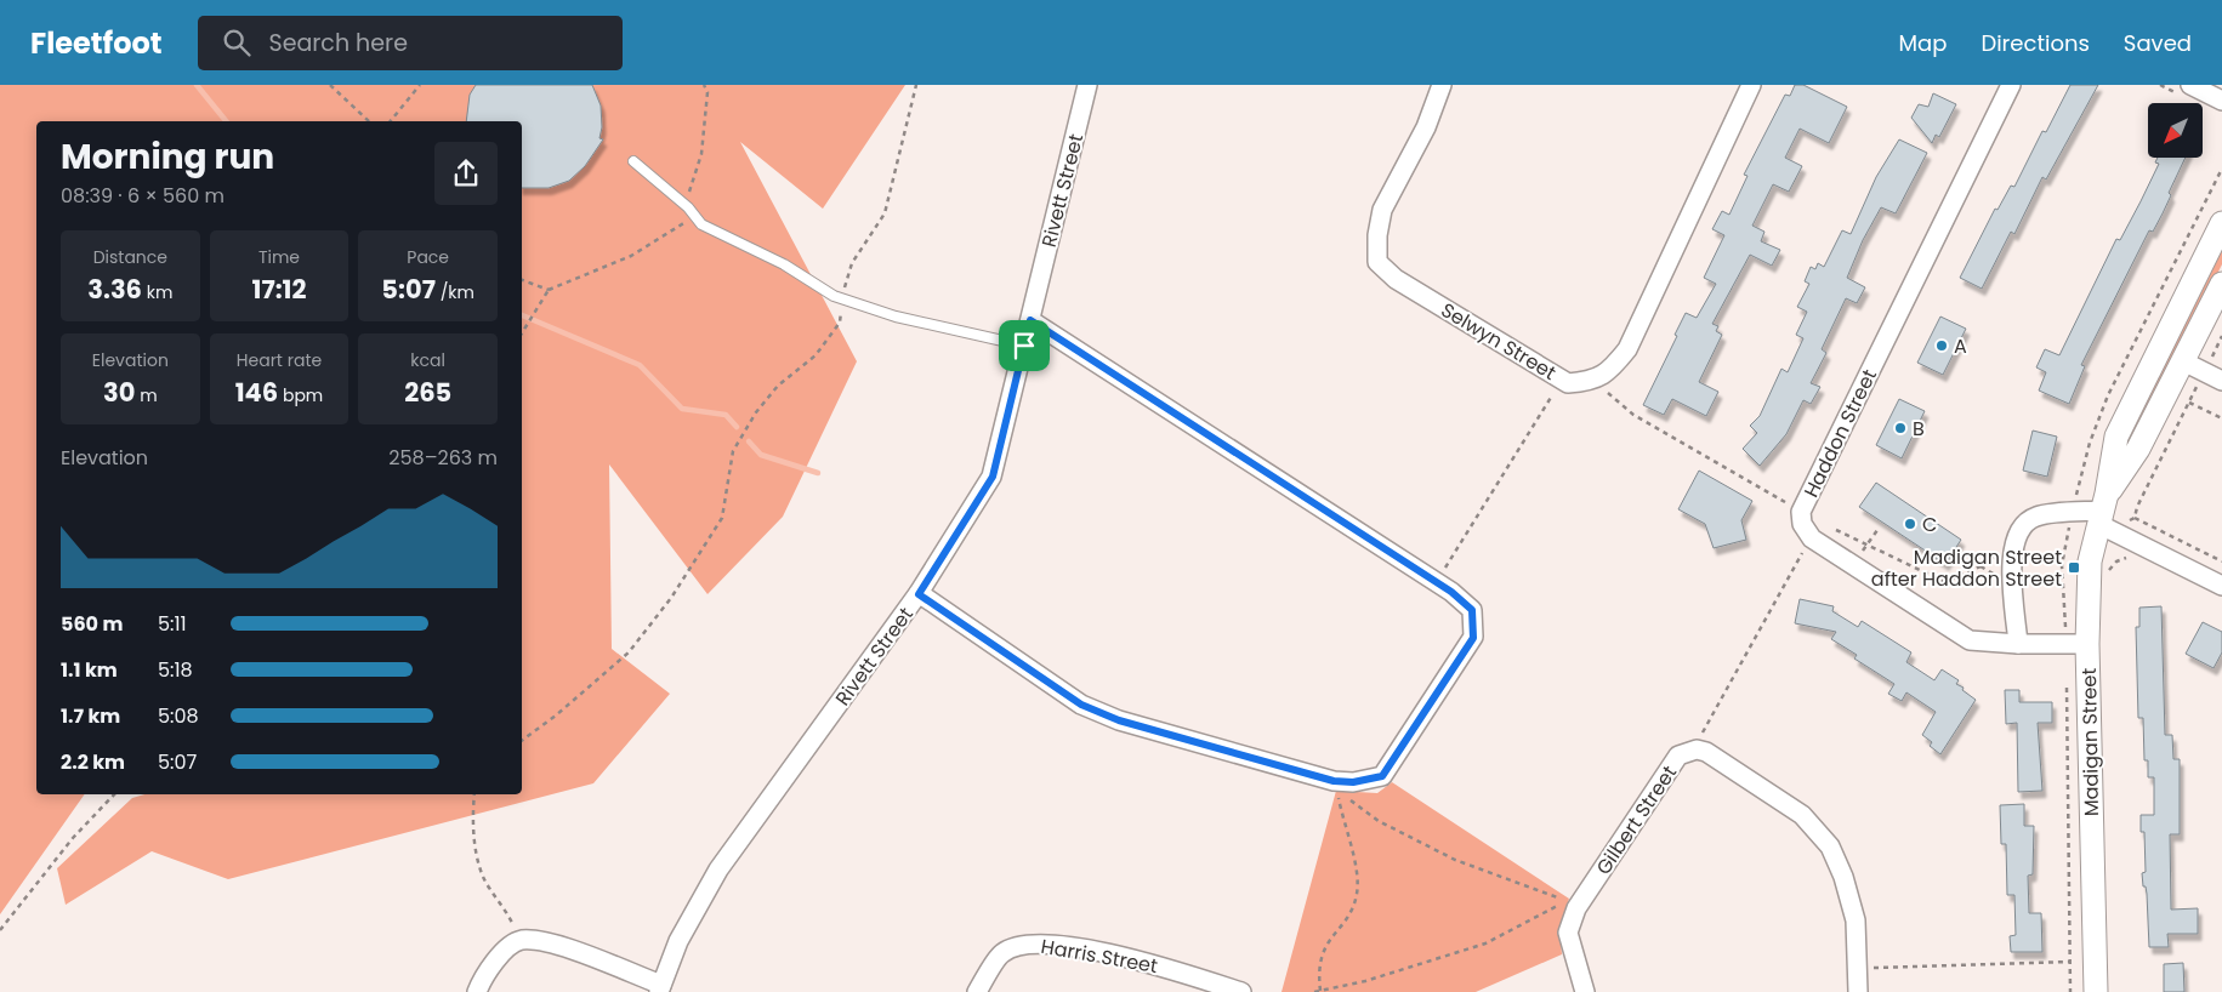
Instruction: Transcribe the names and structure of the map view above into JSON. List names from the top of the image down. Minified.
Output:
{"streets":{"street":["Rivett Street","Selwyn Street","Haddon Street","Madigan Street","Gilbert Street","Harris Street"]},"places":{"other":["A","B","C"],"transit":["Madigan Street after Haddon Street"]},"north":"bottom left","page":{"header":"Fleetfoot","search":"Search here","nav":["Map","Directions","Saved"],"heading":["Morning run","08:39 · 6 × 560 m"],"stats":[["Distance","3.36 km"],["Time","17:12"],["Pace","5:07 /km"],["Elevation","30 m"],["Heart rate","146 bpm"],["kcal","265"]],"chart":["Elevation","258–263 m"],"list":[{"name":"560 m","note":"5:11"},{"name":"1.1 km","note":"5:18"},{"name":"1.7 km","note":"5:08"},{"name":"2.2 km","note":"5:07"}]}}
